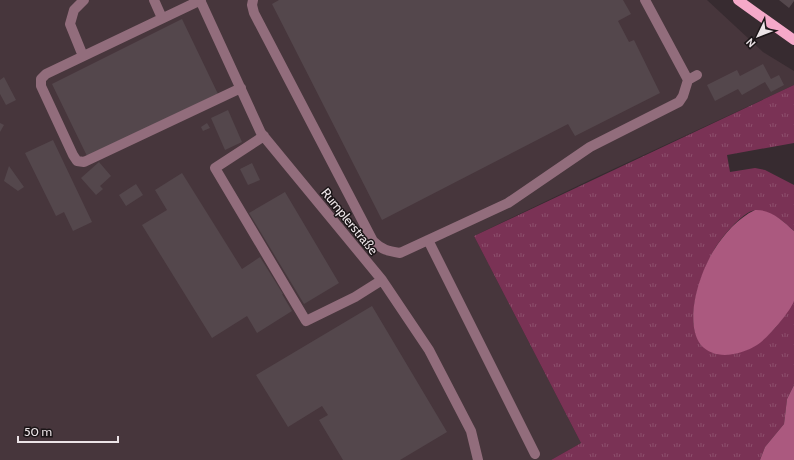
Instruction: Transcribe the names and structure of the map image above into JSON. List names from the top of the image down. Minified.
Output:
{"streets":{"street":["Rumplerstraße"]},"scale_bar":"50 m","north":"bottom left"}
